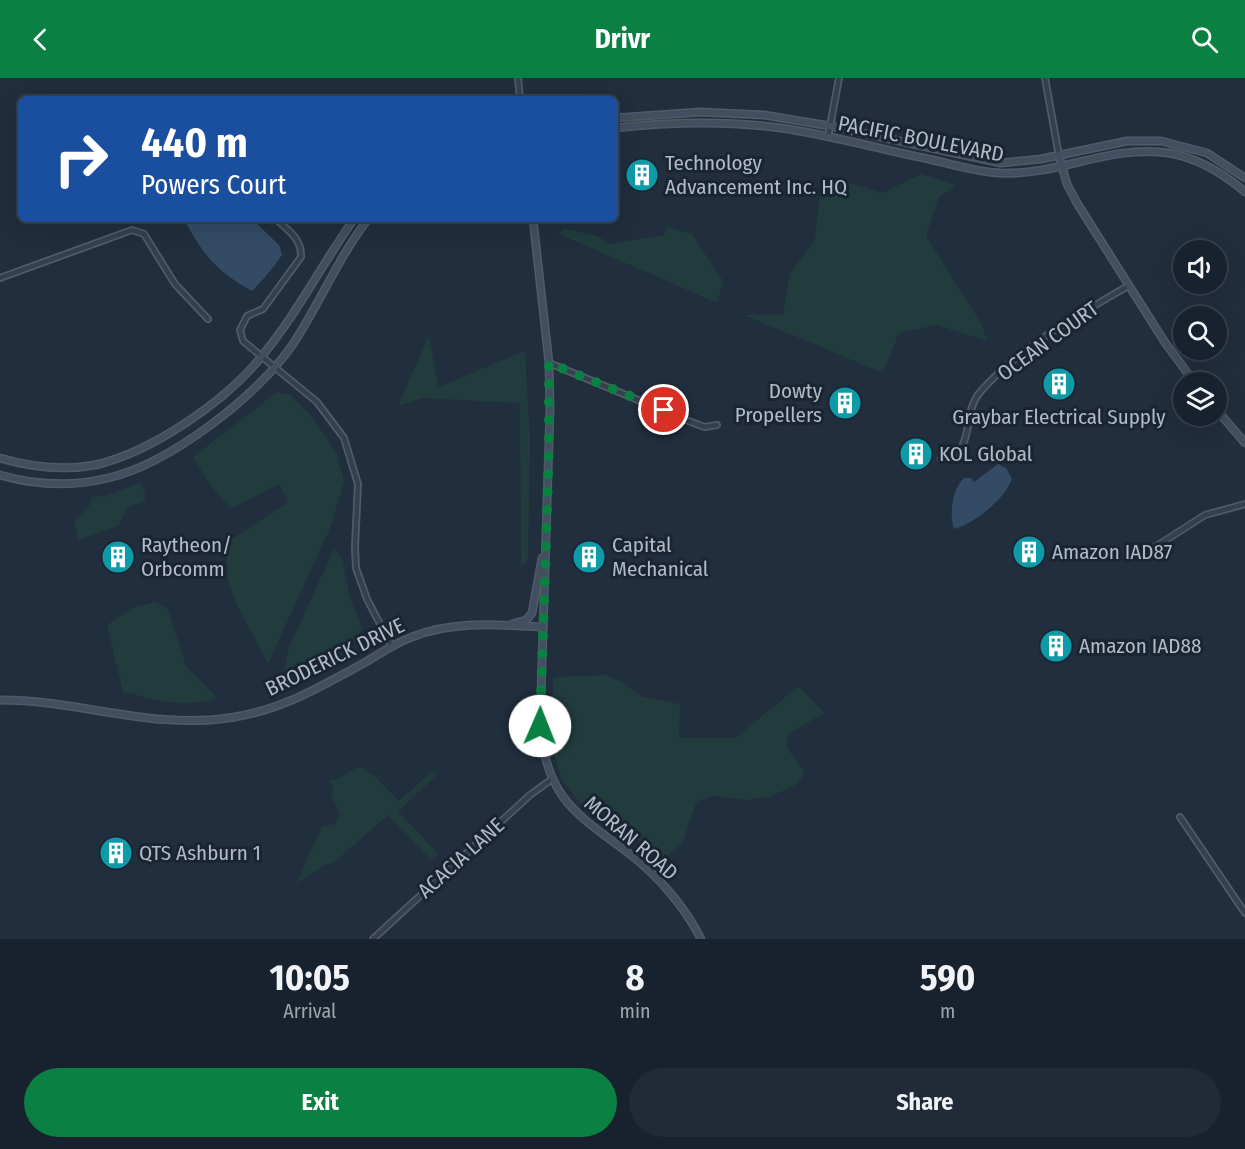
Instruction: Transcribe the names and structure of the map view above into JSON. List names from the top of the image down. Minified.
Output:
{"streets":{"main road":["PACIFIC BOULEVARD","BRODERICK DRIVE","MORAN ROAD"],"street":["OCEAN COURT","ACACIA LANE"]},"crossings":[["BRODERICK DRIVE","MORAN ROAD"],["MORAN ROAD","ACACIA LANE"]],"places":{"building":["Technology Advancement Inc. HQ","Graybar Electrical Supply","Dowty Propellers","KOL Global","Amazon IAD87","Raytheon/ Orbcomm","Capital Mechanical","Amazon IAD88","QTS Ashburn 1"]},"page":{"header":"Drivr","turn":["440 m","Powers Court"],"eta":["10:05","Arrival","8","min","590","m"],"buttons":["Exit","Share"]}}
